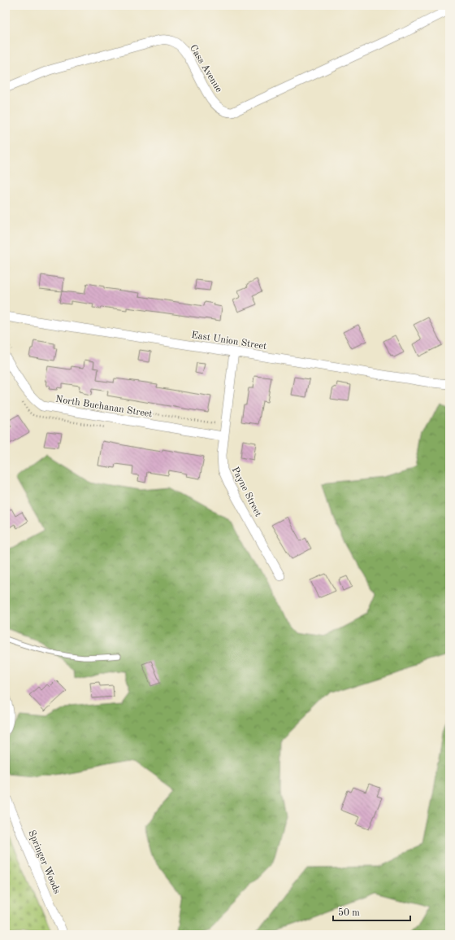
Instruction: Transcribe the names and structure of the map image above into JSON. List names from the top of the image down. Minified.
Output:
{"streets":{"street":["Cass Avenue","East Union Street","North Buchanan Street","Payne Street","Springer Woods"]},"crossings":[["East Union Street","Payne Street"],["North Buchanan Street","Payne Street"]],"scale_bar":"50 m"}
